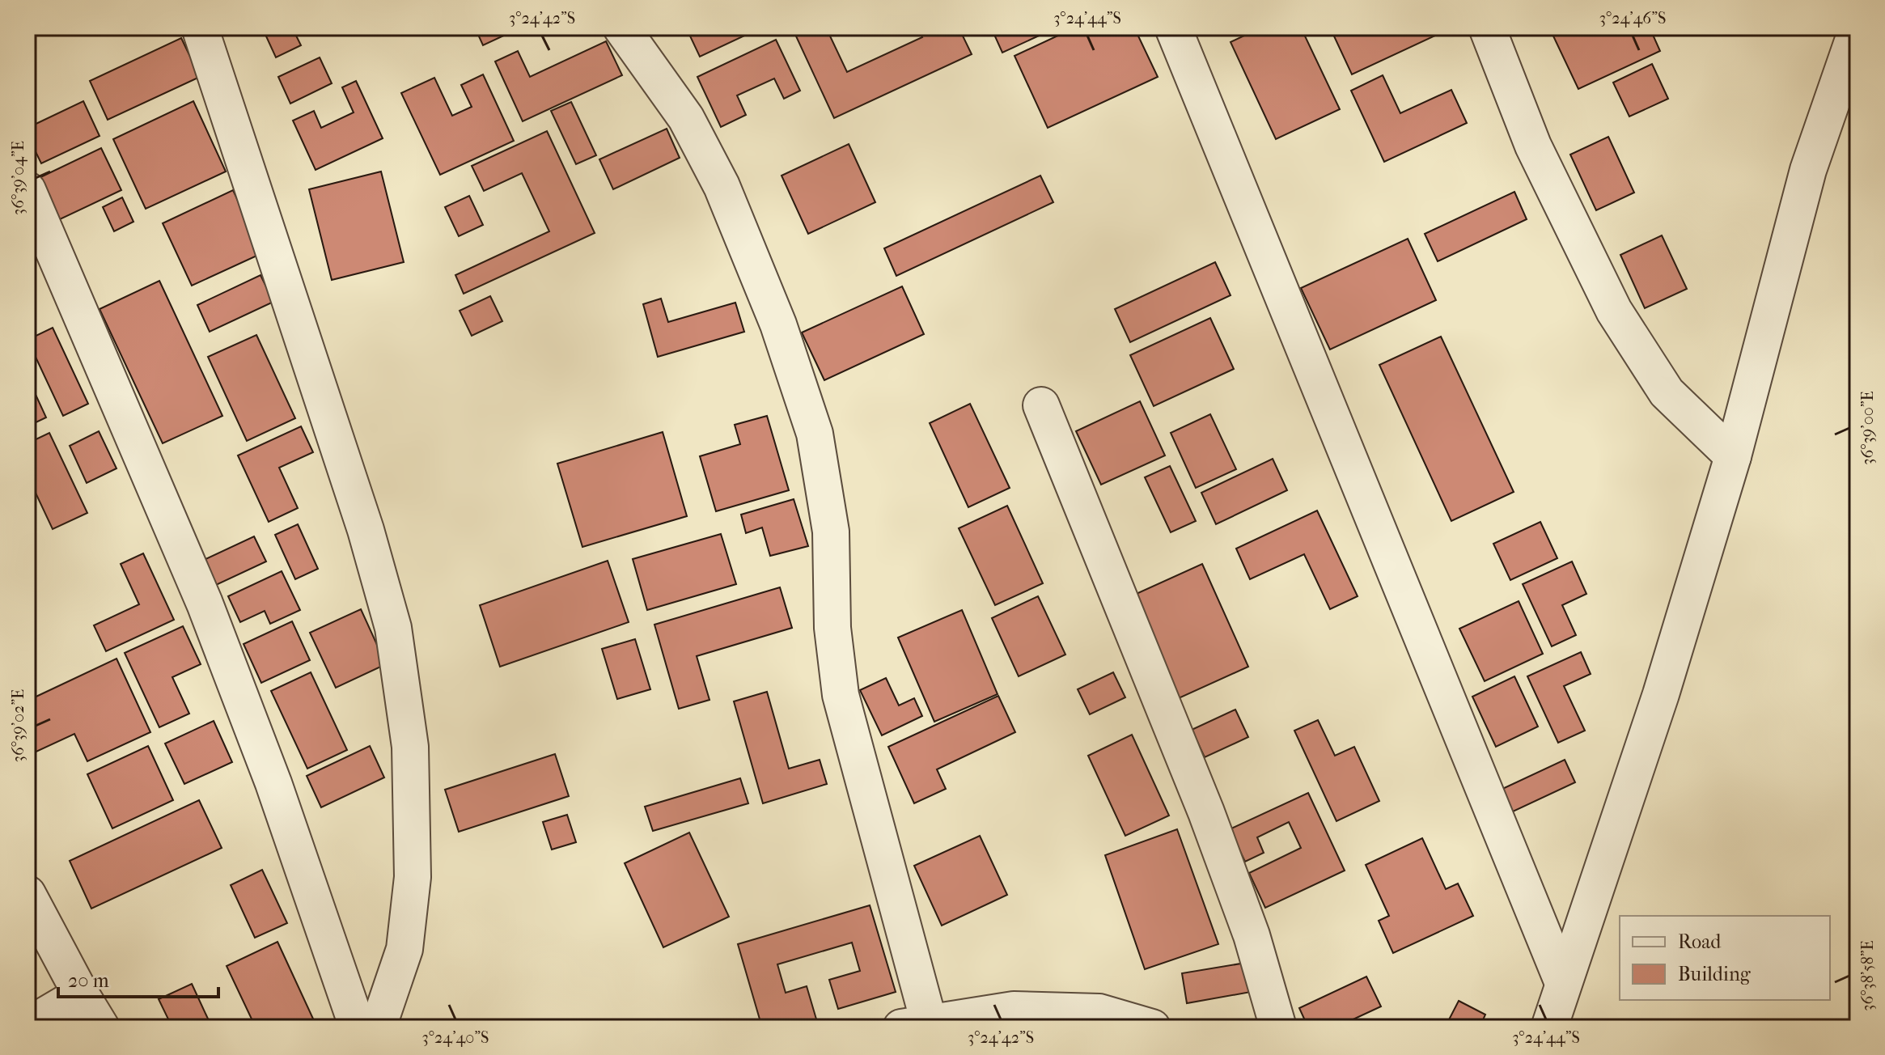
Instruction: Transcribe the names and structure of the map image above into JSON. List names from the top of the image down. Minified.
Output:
{"legend":["Road","Building"],"scale_bar":"20 m","coordinates":["3°24'42\"S","3°24'44\"S","3°24'46\"S","36°39'04\"E","36°39'00\"E","36°39'02\"E","36°38'58\"E","3°24'40\"S"]}
